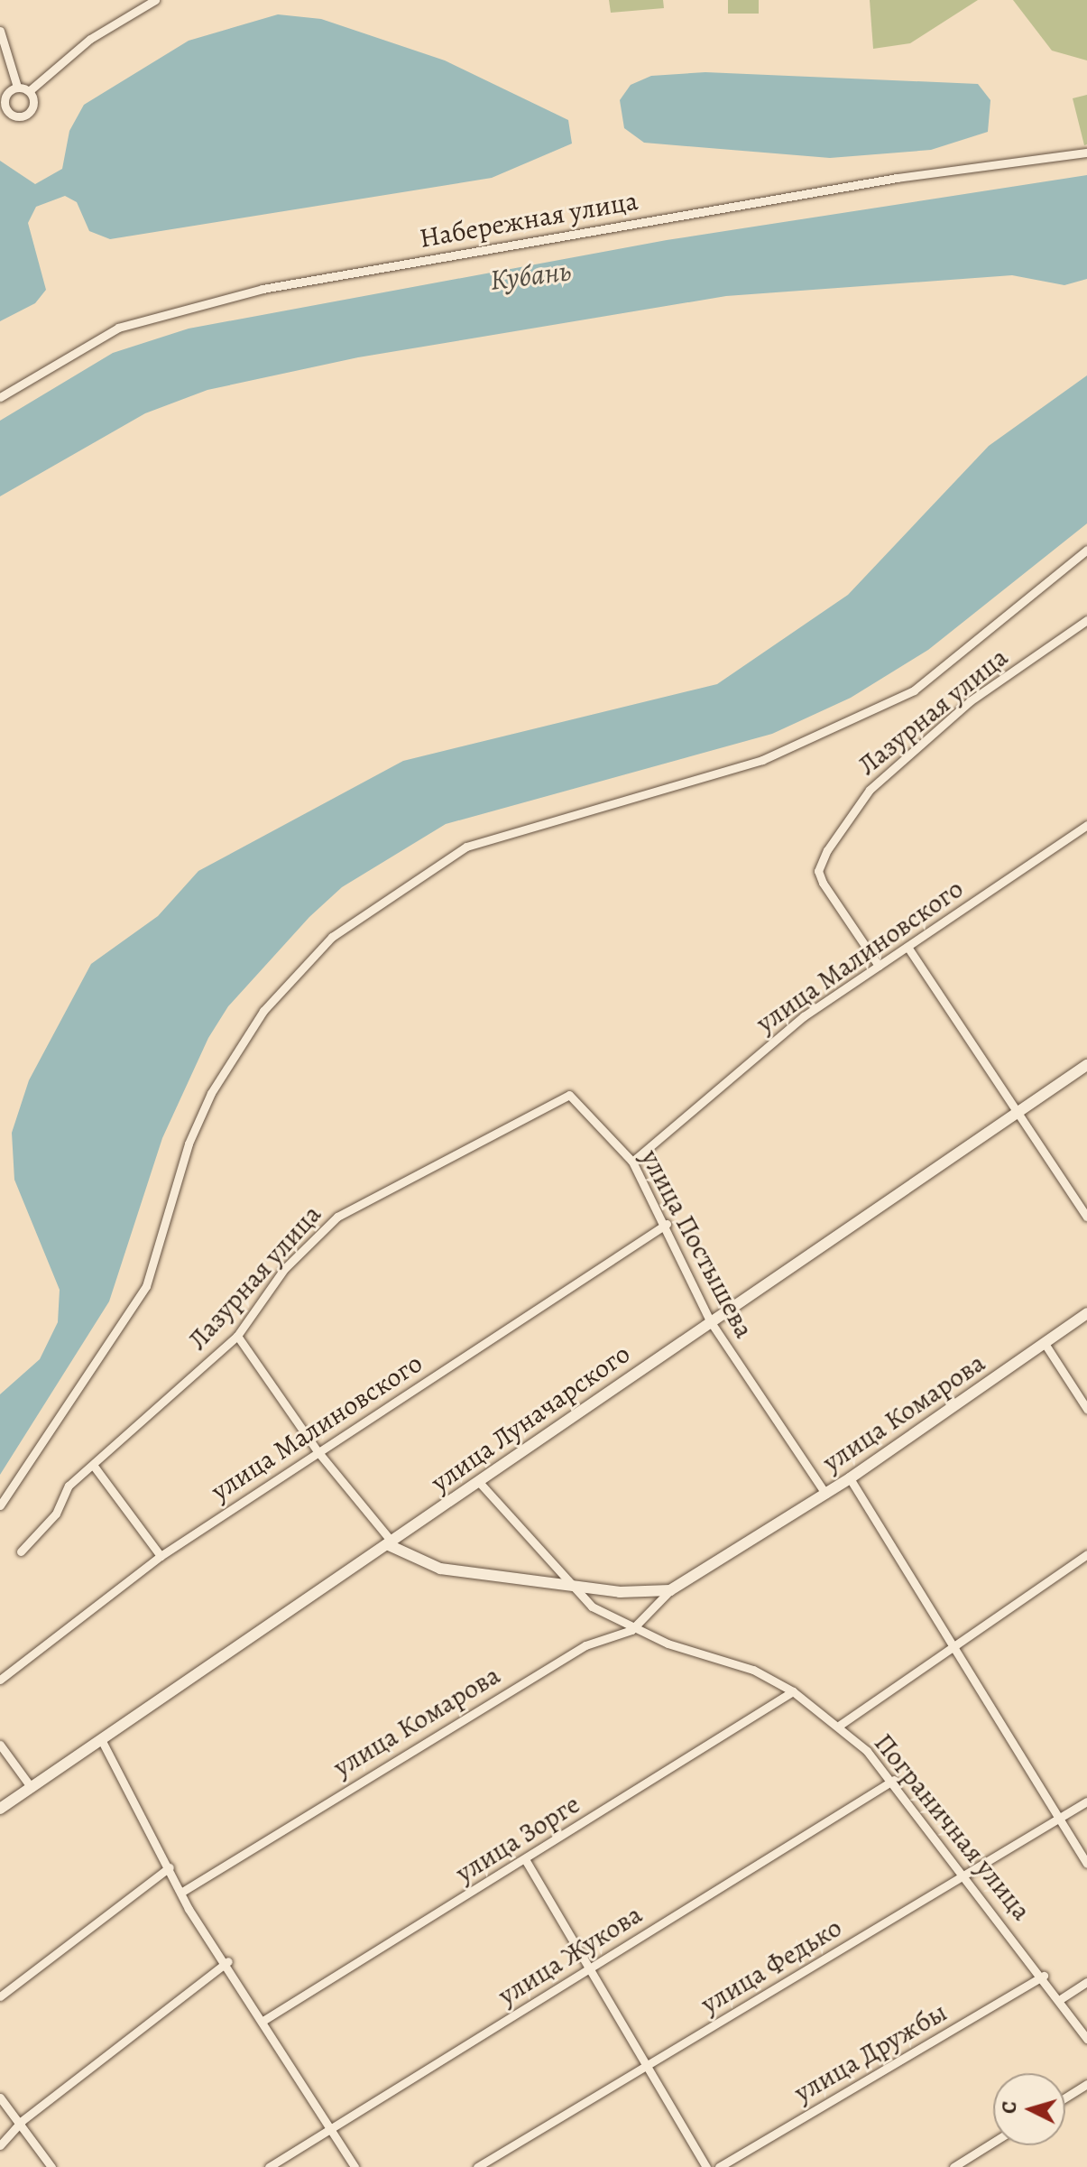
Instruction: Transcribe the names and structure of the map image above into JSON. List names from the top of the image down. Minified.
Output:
{"streets":{"street":["Набережная улица","Лазурная улица","улица Малиновского","улица Постышева","улица Комарова","улица Луначарского","Пограничная улица","улица Зорге","улица Жукова","улица Федько","улица Дружбы"]},"crossings":[["Лазурная улица","улица Малиновского"],["Лазурная улица","улица Постышева"],["улица Малиновского","улица Постышева"],["улица Постышева","улица Комарова"],["улица Постышева","улица Луначарского"],["улица Комарова","улица Луначарского"],["улица Комарова","Пограничная улица"],["улица Луначарского","Пограничная улица"],["Пограничная улица","улица Зорге"],["Пограничная улица","улица Жукова"],["Пограничная улица","улица Федько"],["Пограничная улица","улица Дружбы"]],"water":["Кубань"],"north":"left"}
